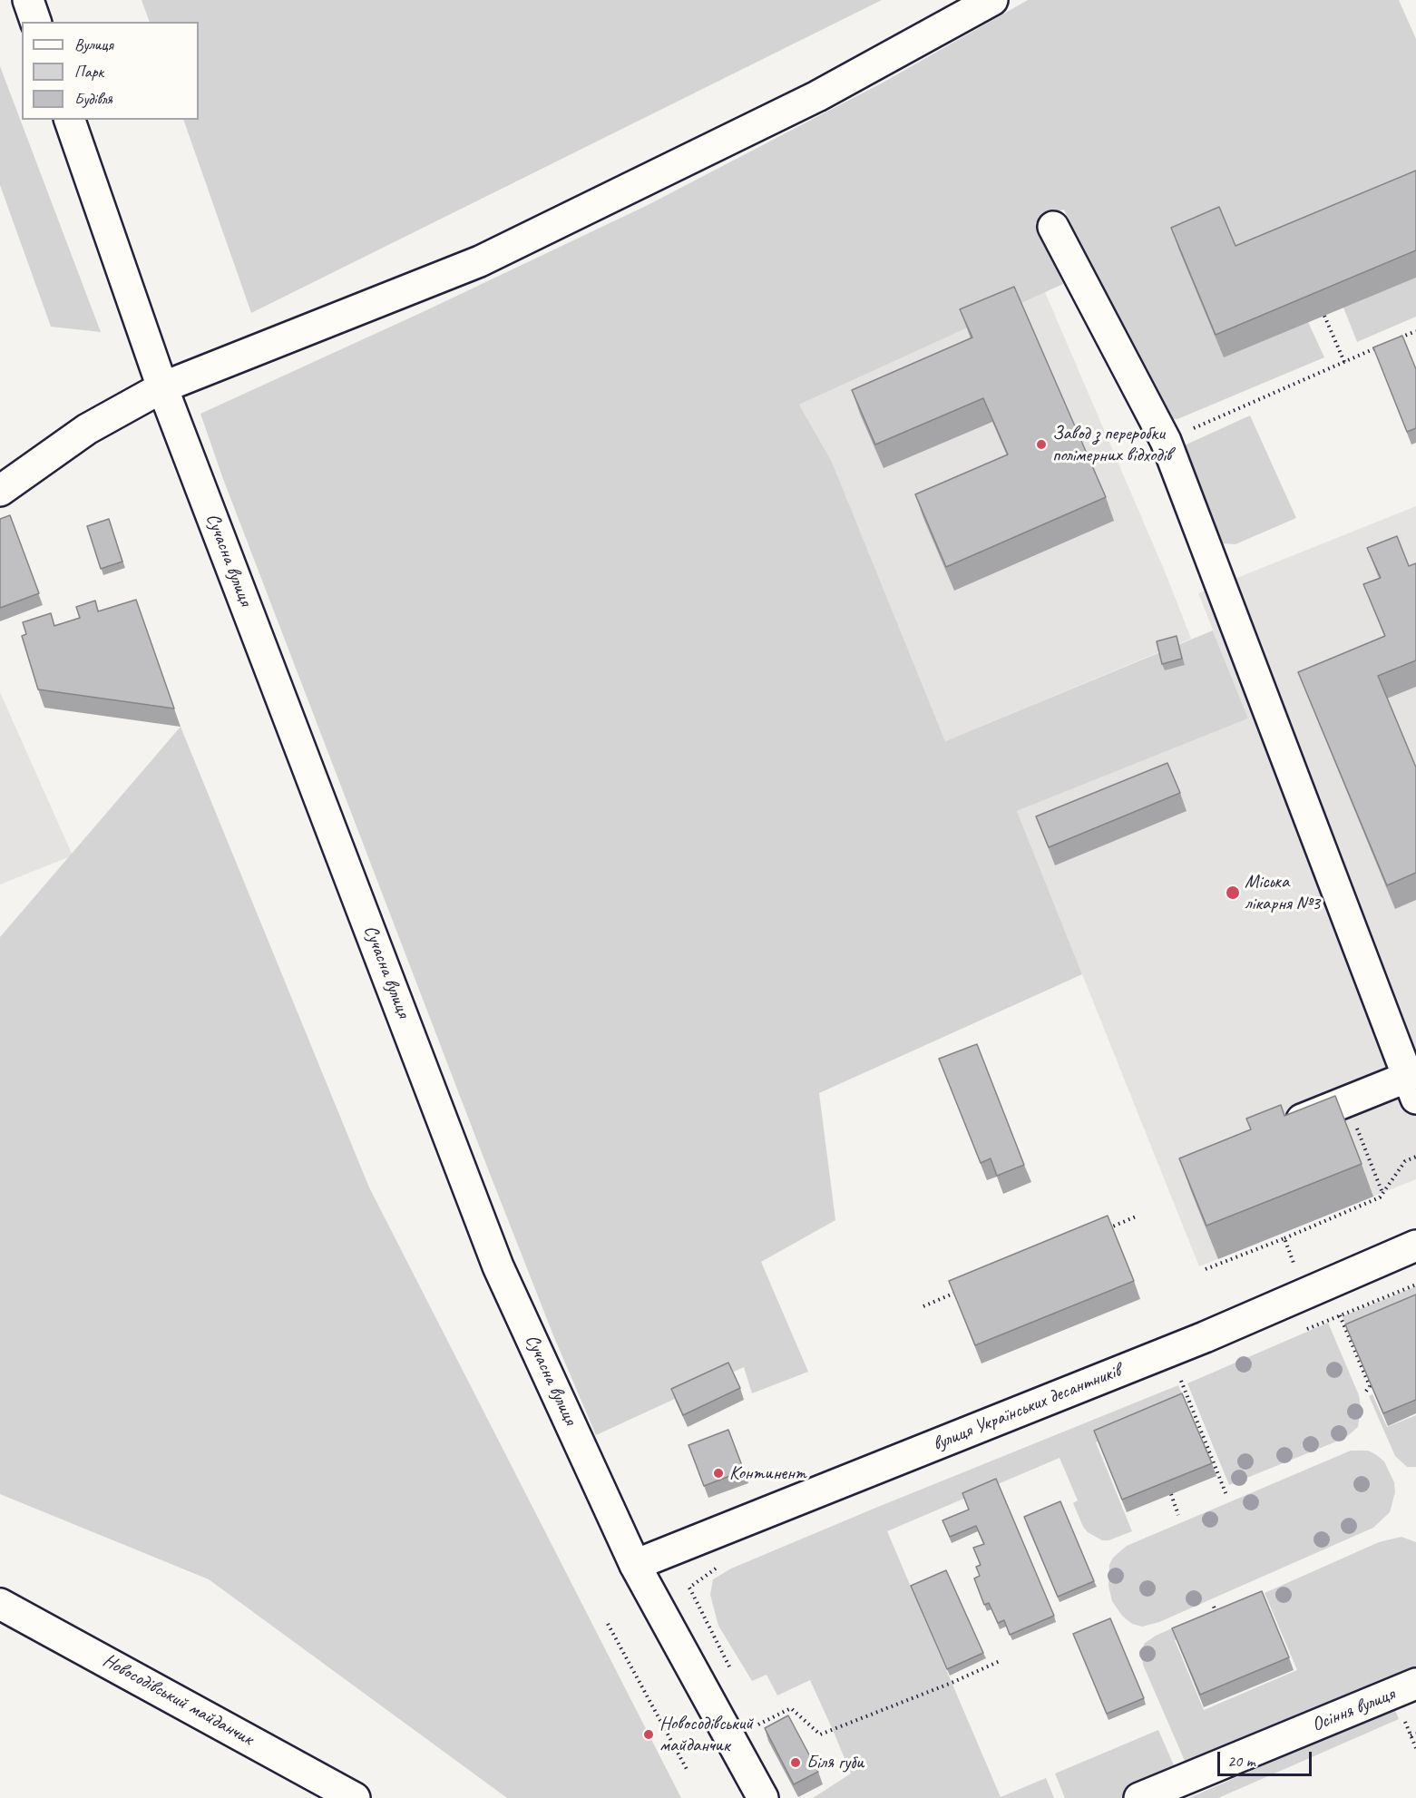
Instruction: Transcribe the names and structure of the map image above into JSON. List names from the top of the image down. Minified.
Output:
{"streets":{"main road":["Сучасна вулиця","вулиця Українських десантників","Новосодівський майданчик","Осіння вулиця"]},"crossings":[["Сучасна вулиця","вулиця Українських десантників"]],"places":["Завод з переробки полімерних відходів","Міська лікарня №3","Континент","Новосодівський майданчик","Біля губи"],"legend":["Вулиця","Парк","Будівля"],"scale_bar":"20 m"}
